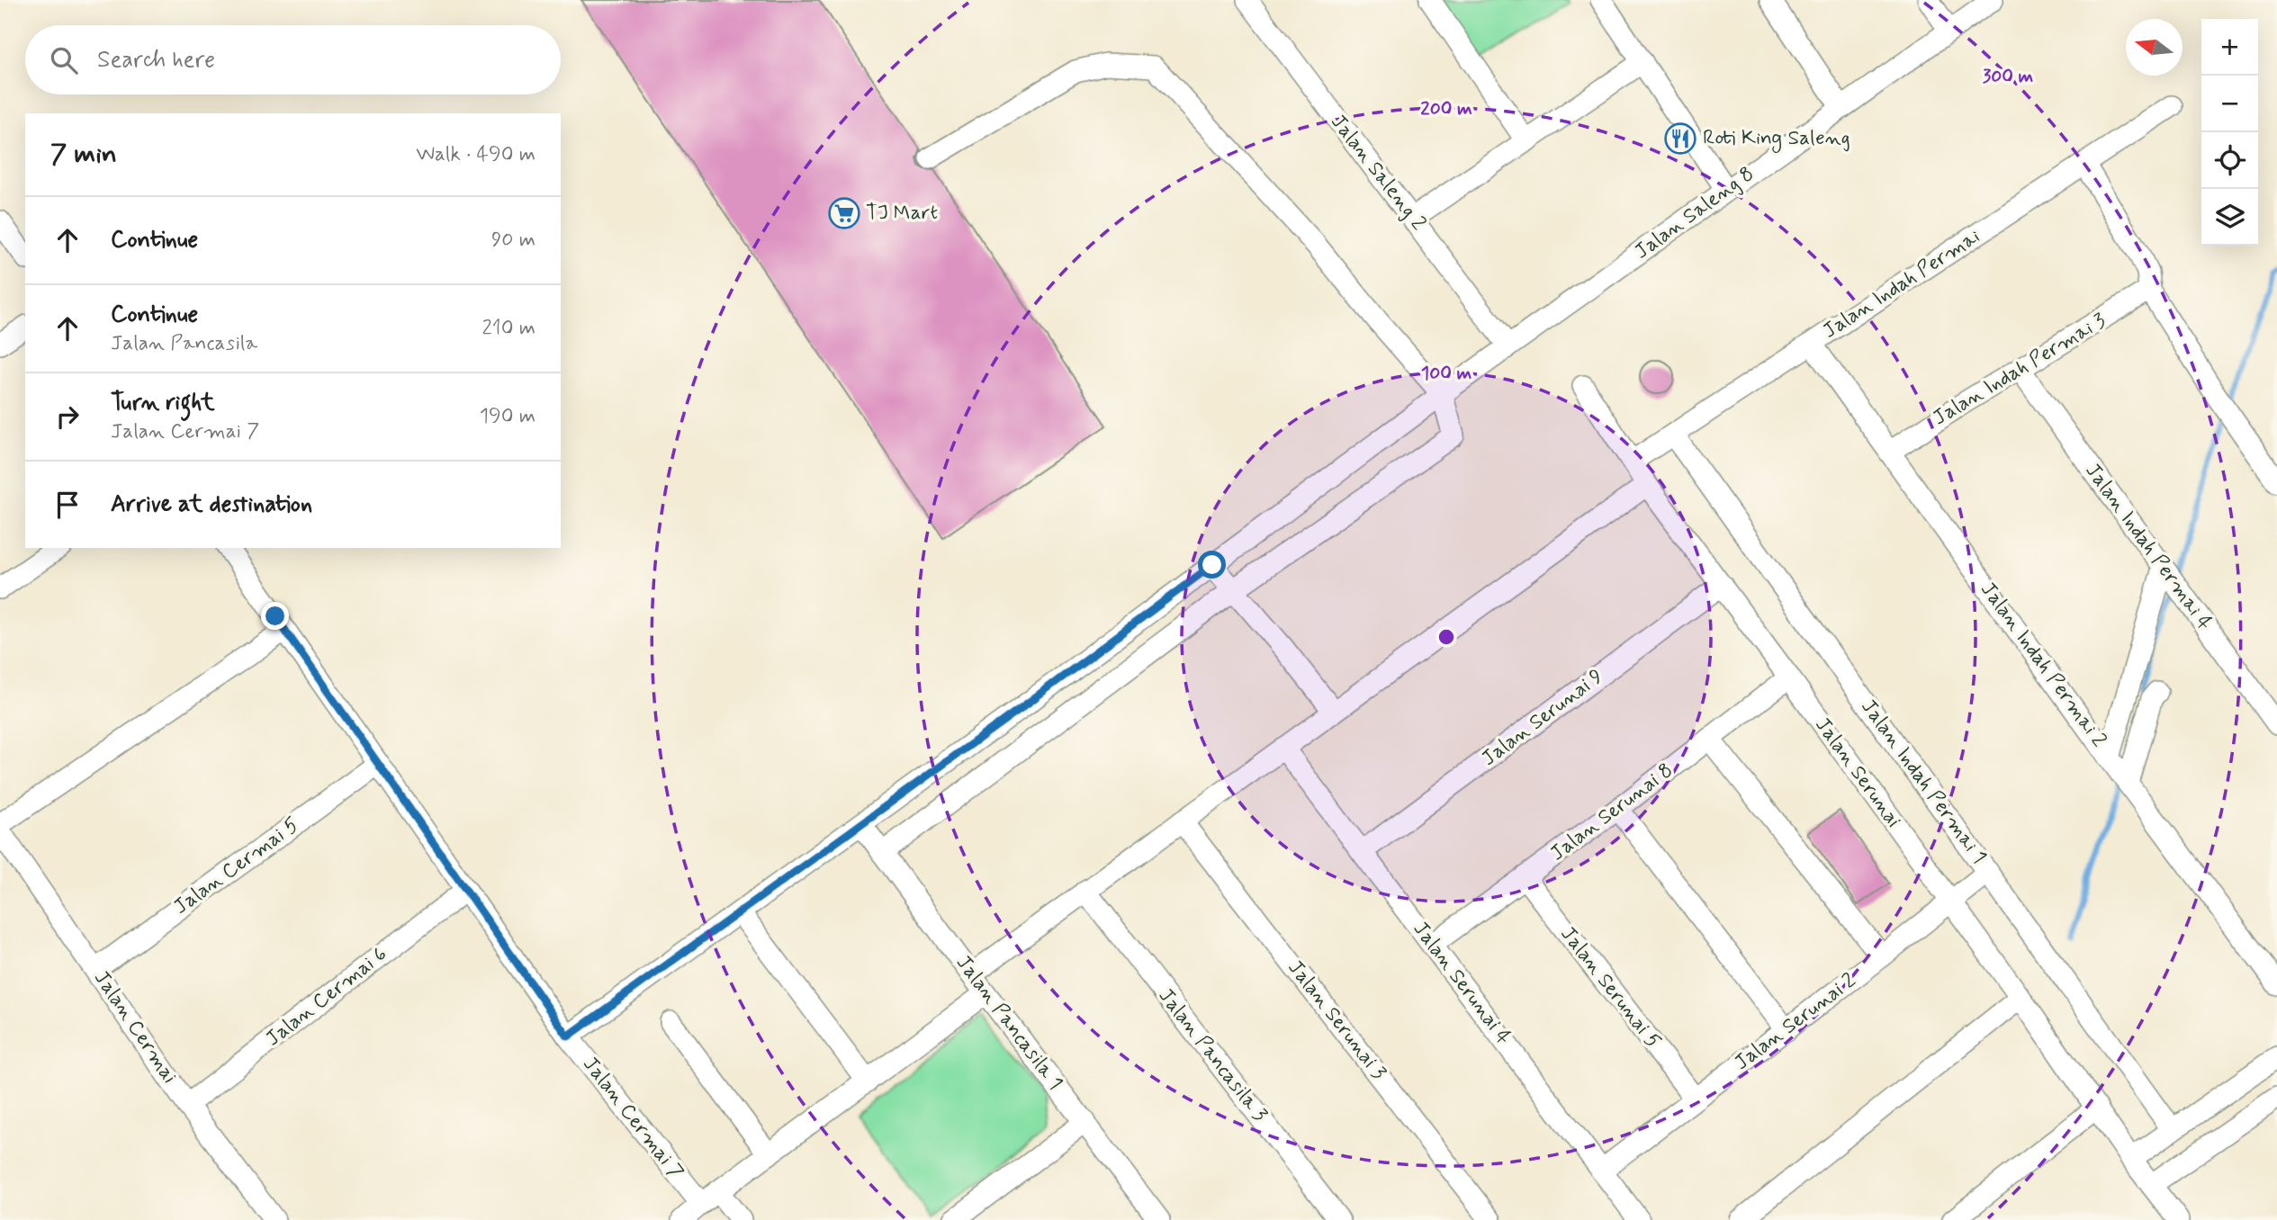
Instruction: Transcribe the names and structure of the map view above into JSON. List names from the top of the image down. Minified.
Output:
{"streets":{"street":["Jalan Saleng 2","Jalan Saleng 8","Jalan Indah Permai","Jalan Indah Permai 3","Jalan Indah Permai 4","Jalan Indah Permai 2","Jalan Serunai 9","Jalan Serunai","Jalan Indah Permai 1","Jalan Serunai 8","Jalan Cermai 5","Jalan Serunai 4","Jalan Serunai 5","Jalan Cermai 6","Jalan Serunai 3","Jalan Serunai 2","Jalan Pancasila 1","Jalan Cermai","Jalan Pancasila 3","Jalan Cermai 7"]},"crossings":[["Jalan Saleng 2","Jalan Saleng 8"],["Jalan Saleng 8","Jalan Pancasila 1"],["Jalan Saleng 8","Jalan Cermai 7"],["Jalan Indah Permai","Jalan Indah Permai 2"],["Jalan Indah Permai","Jalan Serunai"],["Jalan Indah Permai","Jalan Indah Permai 1"],["Jalan Indah Permai 3","Jalan Indah Permai 4"],["Jalan Indah Permai 3","Jalan Indah Permai 2"],["Jalan Serunai 9","Jalan Serunai"],["Jalan Serunai 9","Jalan Serunai 4"],["Jalan Serunai","Jalan Serunai 8"],["Jalan Serunai","Jalan Serunai 2"],["Jalan Indah Permai 1","Jalan Serunai 2"],["Jalan Serunai 8","Jalan Serunai 4"],["Jalan Serunai 8","Jalan Serunai 5"],["Jalan Cermai 5","Jalan Cermai"],["Jalan Cermai 5","Jalan Cermai 7"],["Jalan Serunai 4","Jalan Serunai 2"],["Jalan Serunai 5","Jalan Serunai 2"],["Jalan Cermai 6","Jalan Cermai"],["Jalan Cermai 6","Jalan Cermai 7"]],"places":{"restaurant":["Roti King Saleng"],"supermarket":["TJ Mart"]},"north":"left","page":{"map_buttons":["+","−"],"search":"Search here","heading":["7 min","Walk · 490 m"],"list":[["Continue","90 m"],["Continue","Jalan Pancasila","210 m"],["Turn right","Jalan Cermai 7","190 m"],"Arrive at destination"]},"rings":["300 m","200 m","100 m"]}
